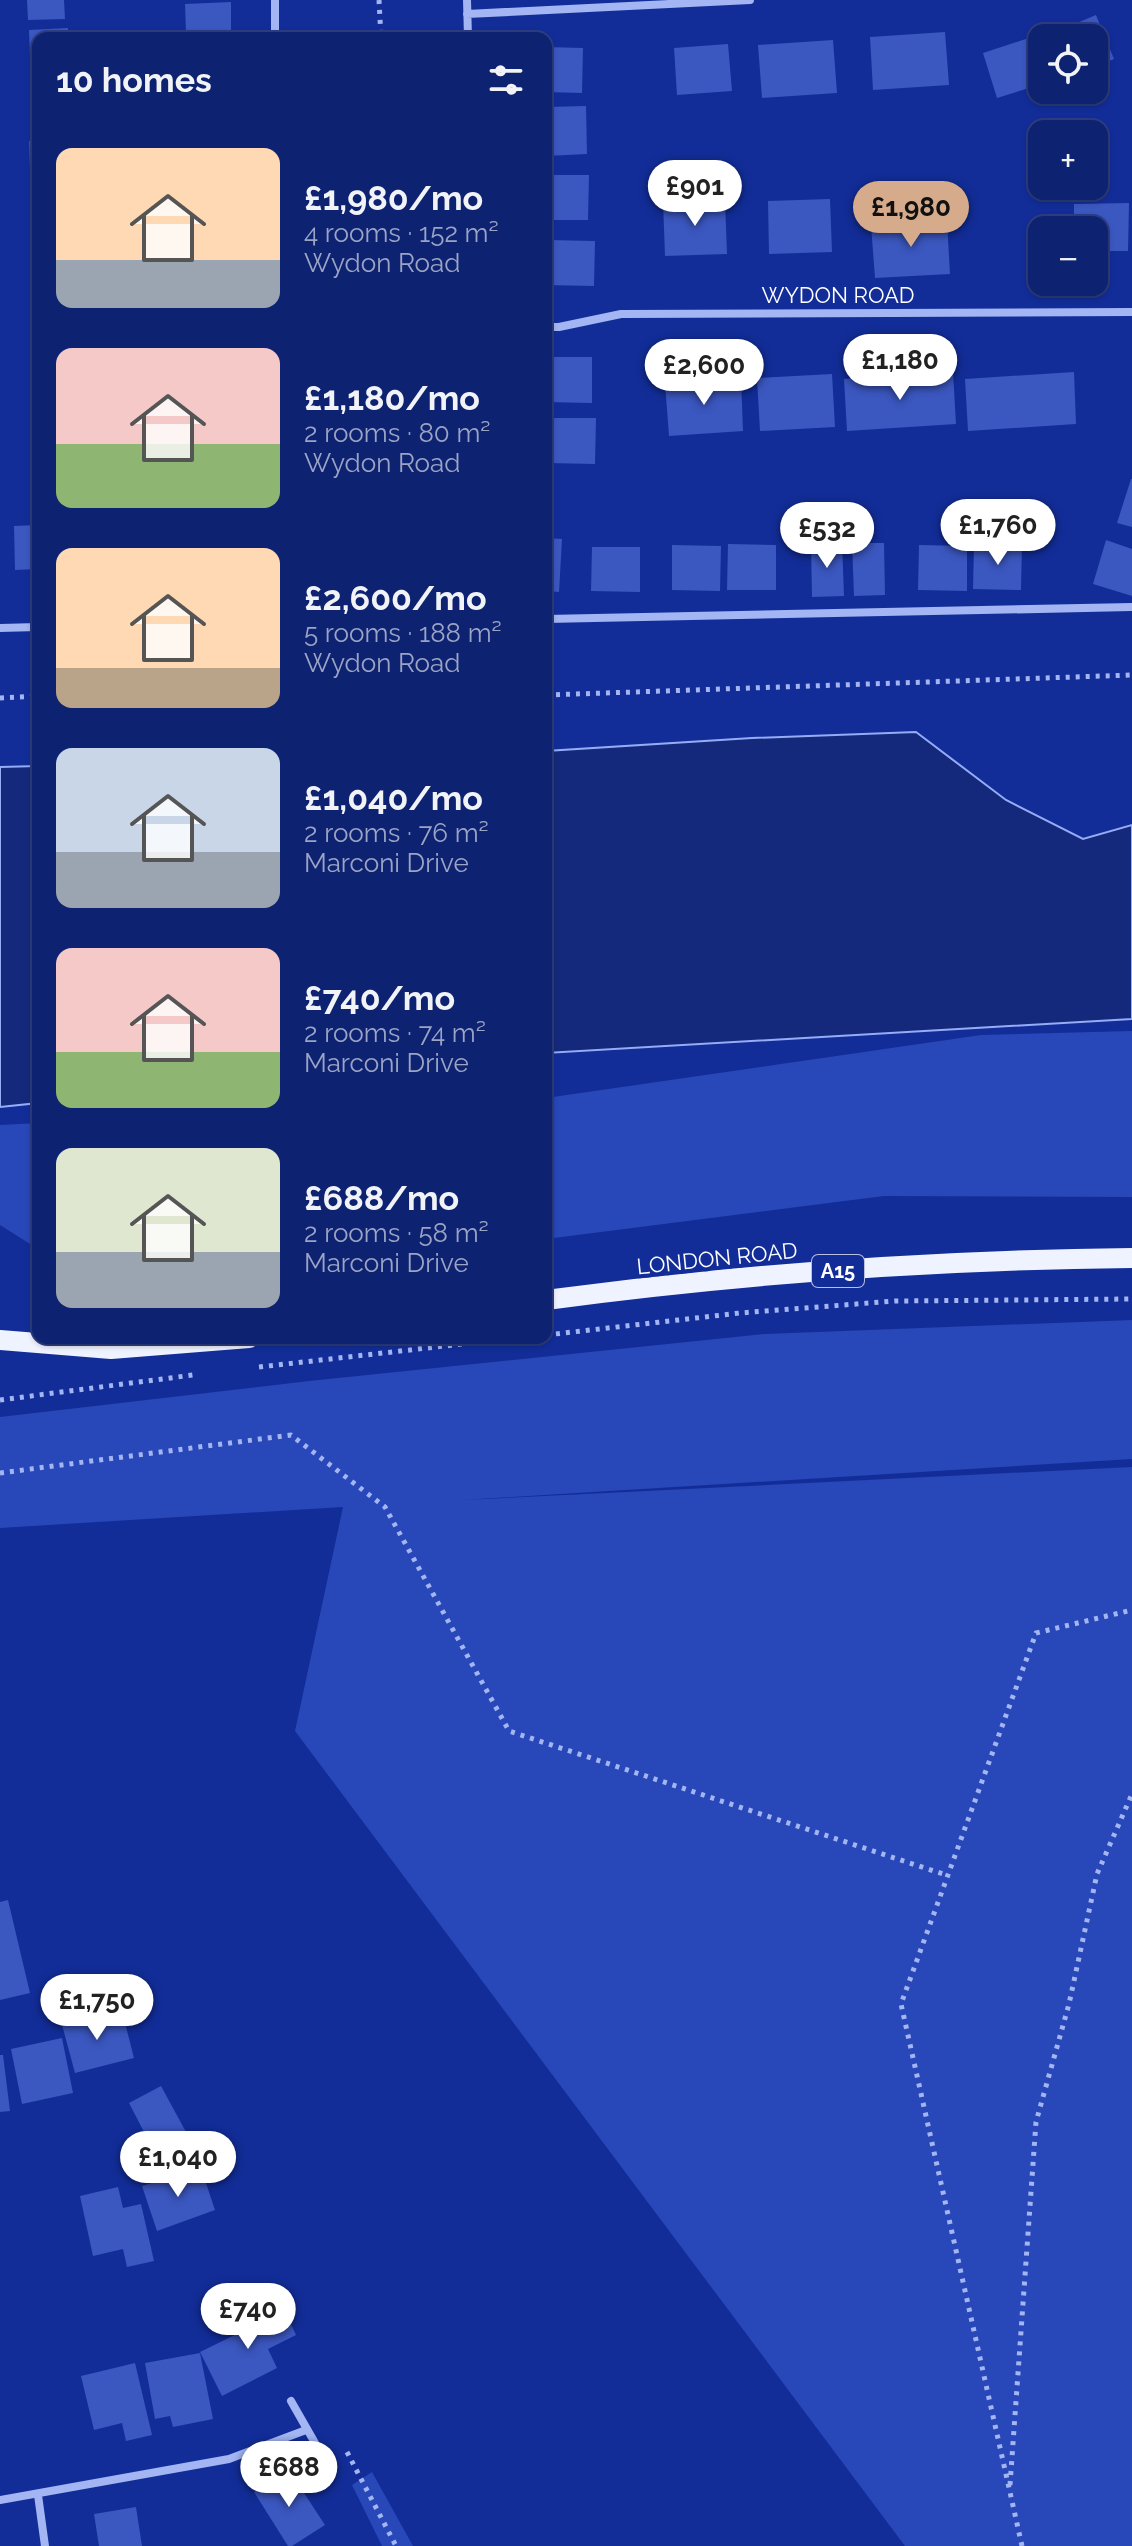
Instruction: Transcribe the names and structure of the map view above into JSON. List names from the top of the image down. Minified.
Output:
{"streets":{"main road":["LONDON ROAD","A15"],"street":["WYDON ROAD"]},"page":{"map_buttons":["+","−"],"heading":"10 homes","list":[{"name":"£1,980/mo","note":"4 rooms · 152 m² · Wydon Road"},{"name":"£1,180/mo","note":"2 rooms · 80 m² · Wydon Road"},{"name":"£2,600/mo","note":"5 rooms · 188 m² · Wydon Road"},{"name":"£1,040/mo","note":"2 rooms · 76 m² · Marconi Drive"},{"name":"£740/mo","note":"2 rooms · 74 m² · Marconi Drive"},{"name":"£688/mo","note":"2 rooms · 58 m² · Marconi Drive"}],"price":["£901","£1,980","£1,180","£2,600","£1,760","£532","£1,750","£1,040","£740","£688"]}}
